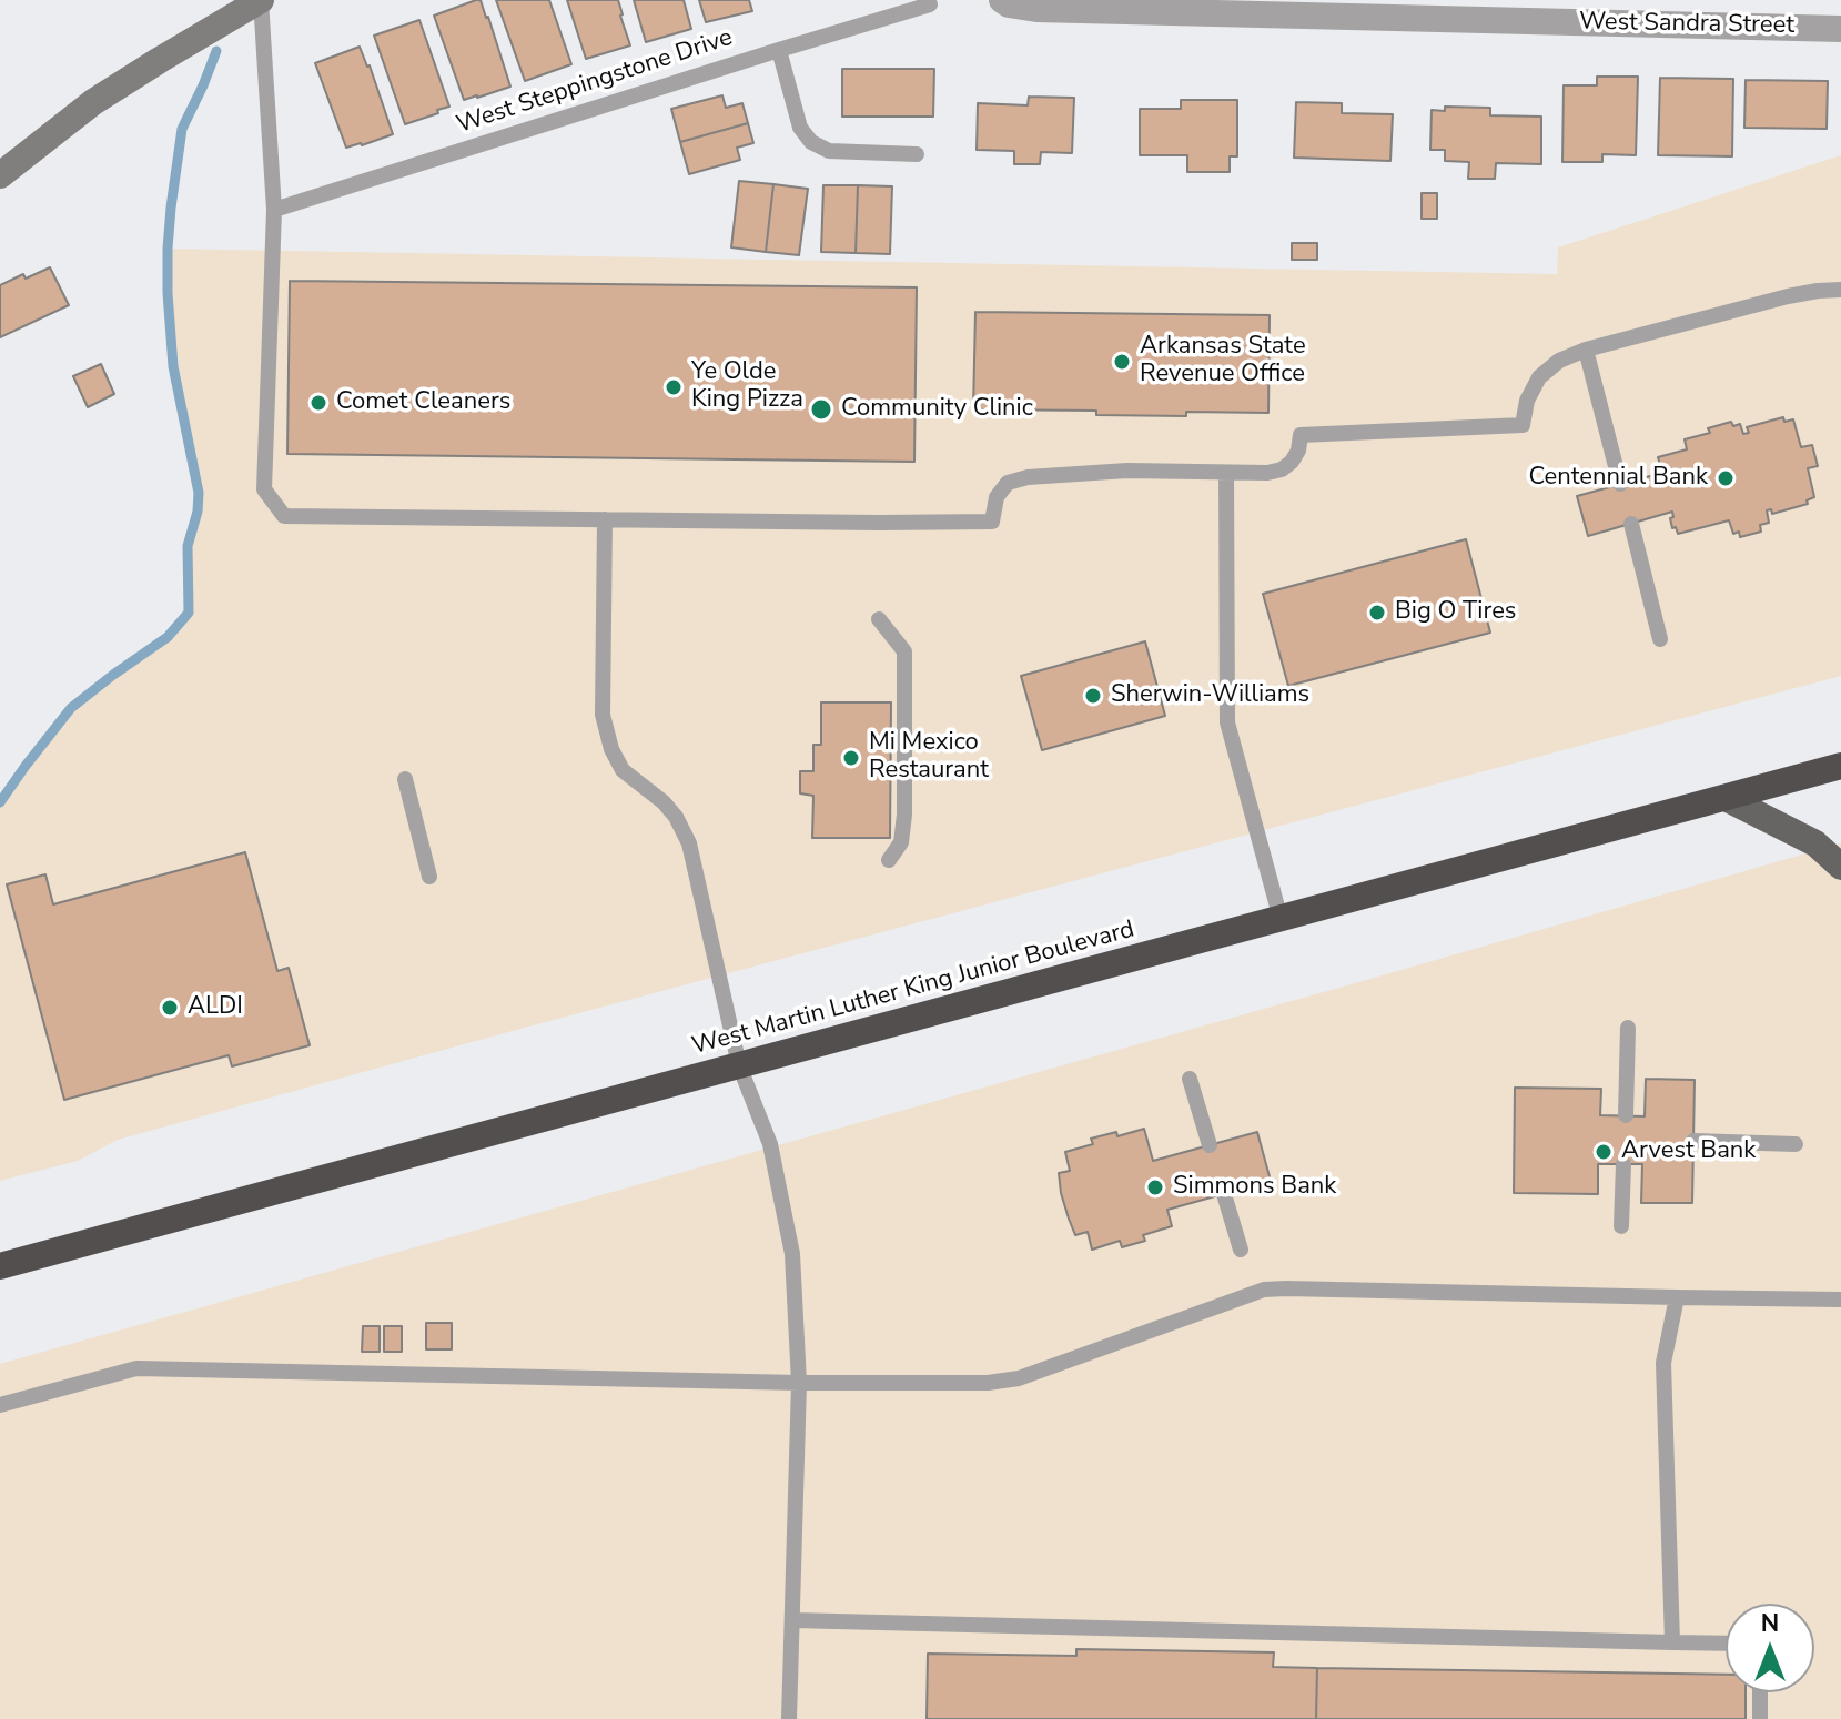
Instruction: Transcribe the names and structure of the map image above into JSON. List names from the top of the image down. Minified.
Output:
{"streets":{"highway":["West Martin Luther King Junior Boulevard"],"street":["West Sandra Street"],"lane":["West Steppingstone Drive"]},"places":["Arkansas State Revenue Office","Ye Olde King Pizza","Comet Cleaners","Community Clinic","Centennial Bank","Big O Tires","Sherwin-Williams","Mi Mexico Restaurant","ALDI","Arvest Bank","Simmons Bank"],"north":"top"}
